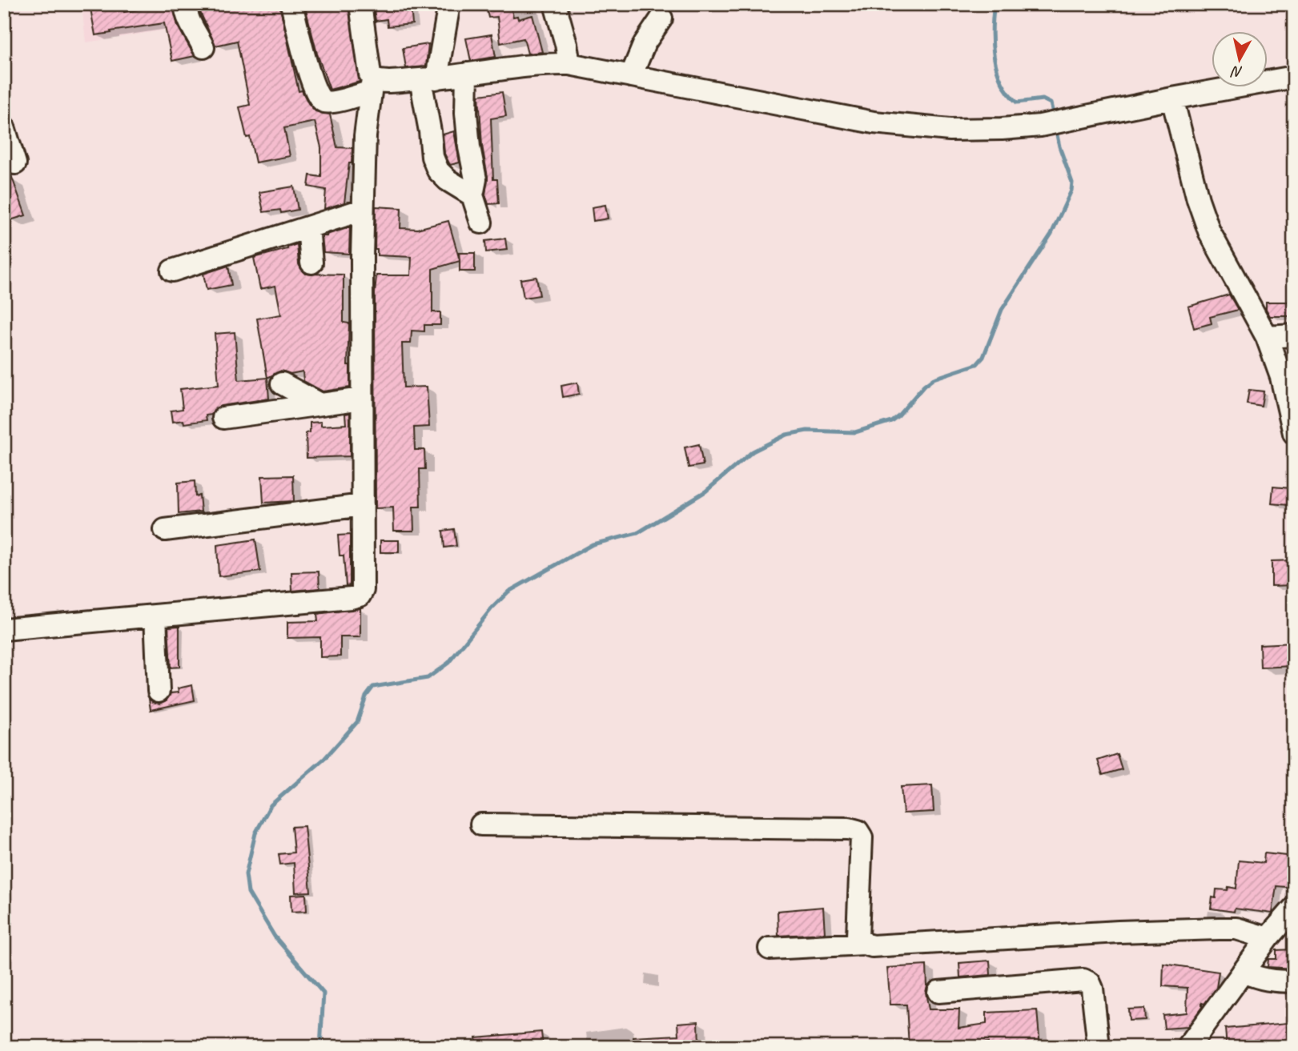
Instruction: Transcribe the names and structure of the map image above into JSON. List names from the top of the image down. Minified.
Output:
{"north":"bottom"}
